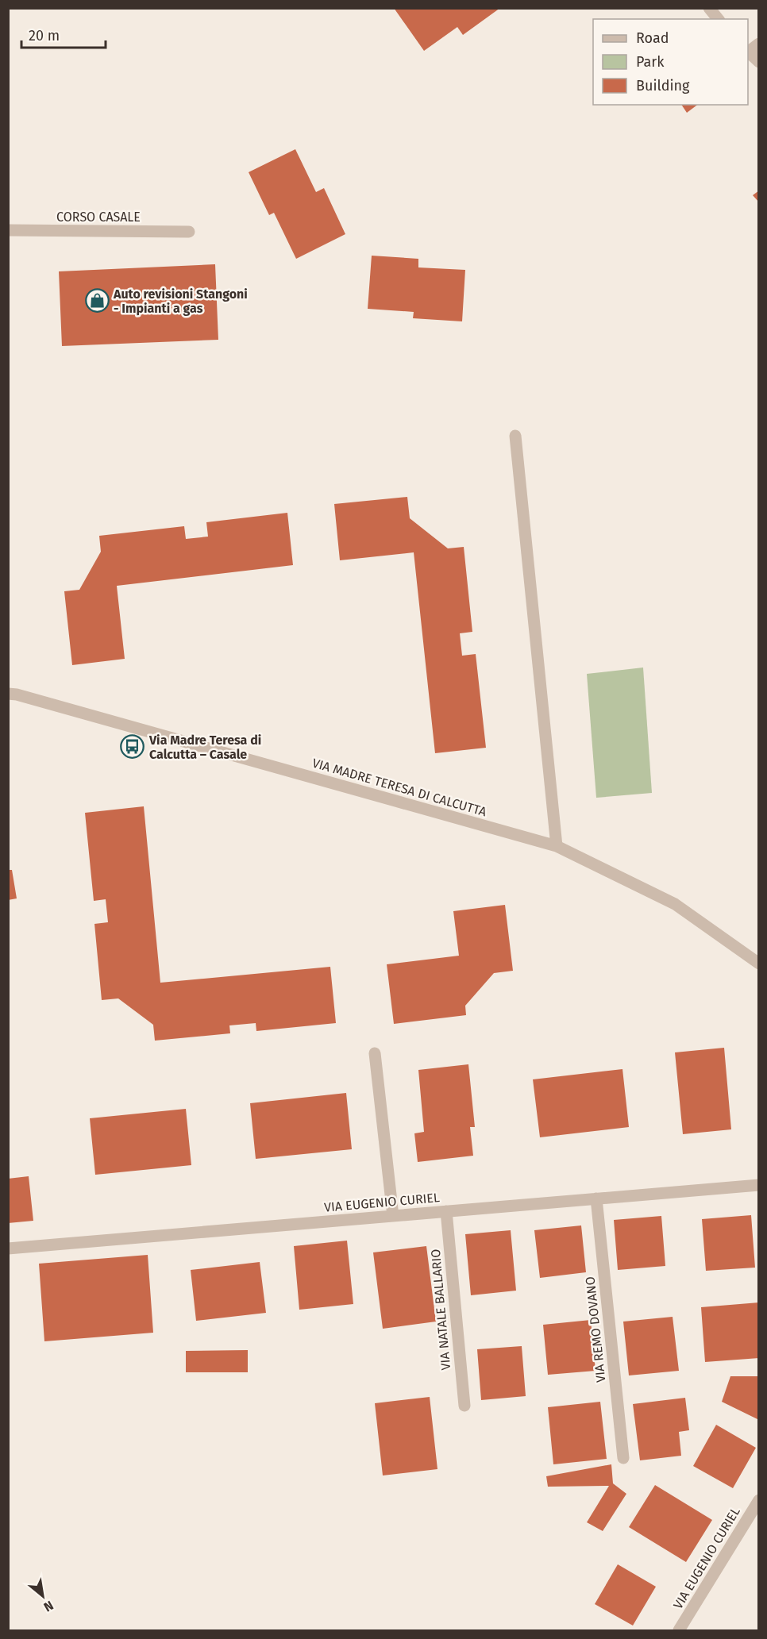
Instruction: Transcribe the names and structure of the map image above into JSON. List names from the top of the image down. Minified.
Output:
{"streets":{"street":["CORSO CASALE","VIA MADRE TERESA DI CALCUTTA","VIA EUGENIO CURIEL","VIA NATALE BALLARIO","VIA REMO DOVANO"]},"crossings":[["VIA EUGENIO CURIEL","VIA NATALE BALLARIO"],["VIA EUGENIO CURIEL","VIA REMO DOVANO"]],"places":{"shop":["Auto revisioni Stangoni - Impianti a gas"],"bus stop":["Via Madre Teresa di Calcutta – Casale"]},"legend":["Road","Park","Building"],"scale_bar":"20 m","north":"bottom right"}
